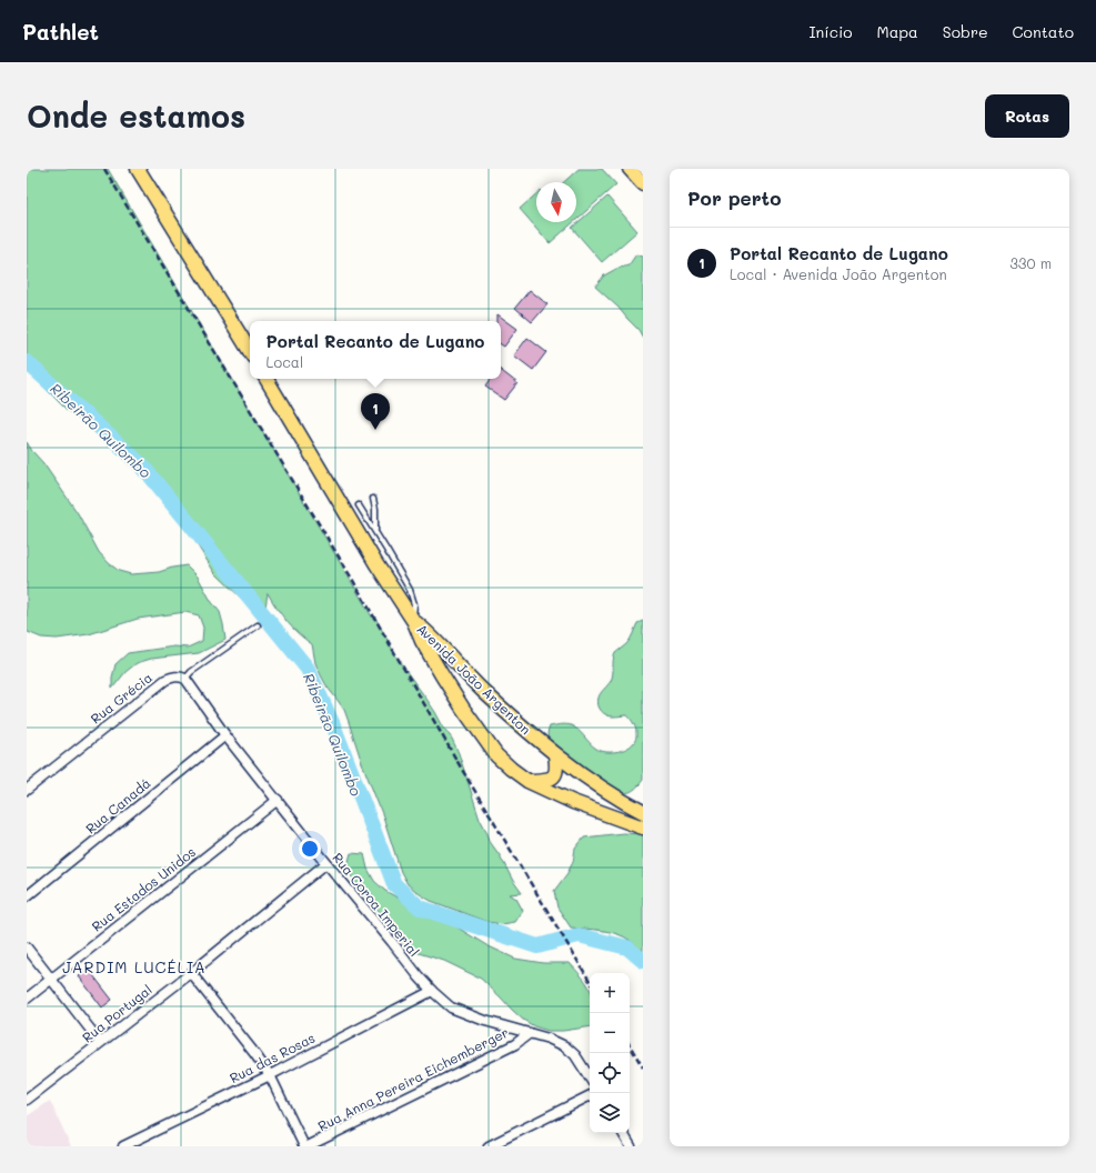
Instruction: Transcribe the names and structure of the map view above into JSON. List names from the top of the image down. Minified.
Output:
{"streets":{"main road":["Avenida João Argenton"],"street":["Rua Grécia","Rua Canadá","Rua Estados Unidos","Rua Coroa Imperial","Rua Portugal","Rua das Rosas","Rua Anna Pereira Eichemberger"]},"crossings":[["Rua Grécia","Rua Coroa Imperial"],["Rua Canadá","Rua Coroa Imperial"],["Rua Estados Unidos","Rua Coroa Imperial"],["Rua Coroa Imperial","Rua Portugal"],["Rua Coroa Imperial","Rua das Rosas"],["Rua Coroa Imperial","Rua Anna Pereira Eichemberger"]],"districts":["JARDIM LUCÉLIA"],"water":["Ribeirão Quilombo"],"north":"bottom","page":{"header":"Pathlet","nav":["Início","Mapa","Sobre","Contato"],"buttons":"Rotas","title":"Onde estamos","heading":"Por perto","list":[{"mark":"1","name":"Portal Recanto de Lugano","note":"Local · Avenida João Argenton","value":"330 m"}],"popup":["Portal Recanto de Lugano","Local"],"pins":"1","map_buttons":["+","−"]}}
